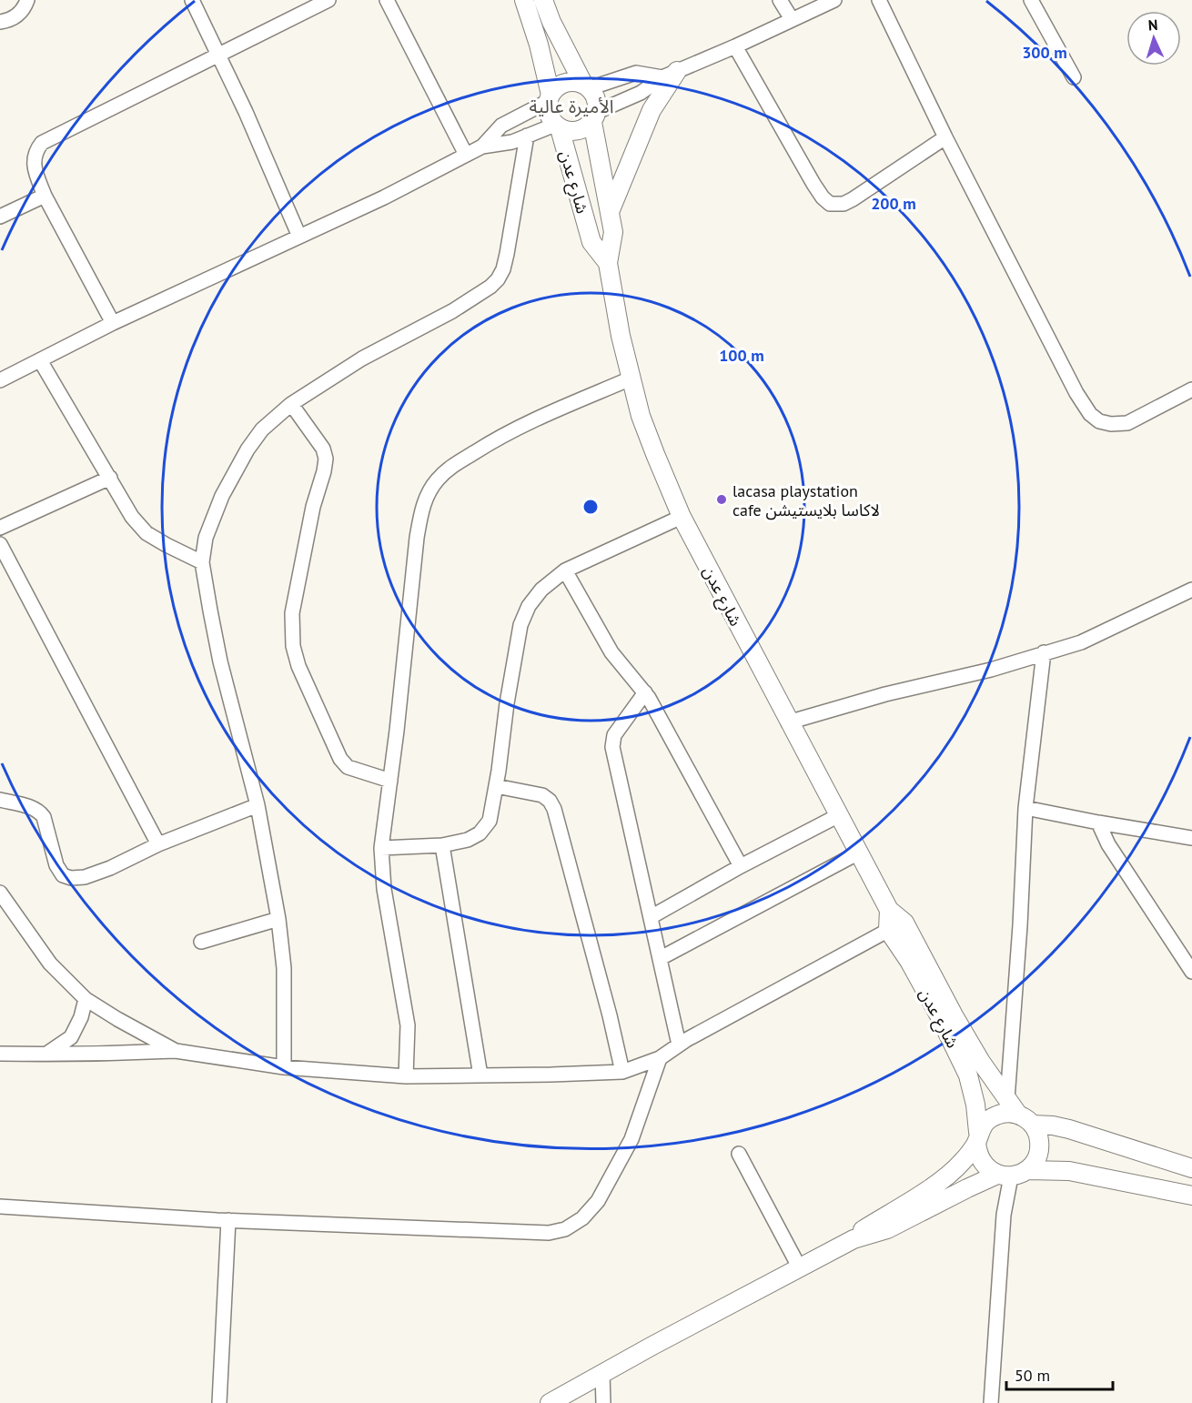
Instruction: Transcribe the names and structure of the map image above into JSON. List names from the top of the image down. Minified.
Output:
{"streets":{"street":["شارع عدن"]},"districts":["الأميرة عالية"],"places":["lacasa playstation cafe لاكاسا بلايستيشن"],"scale_bar":"50 m","north":"top","rings":["300 m","200 m","100 m"]}
